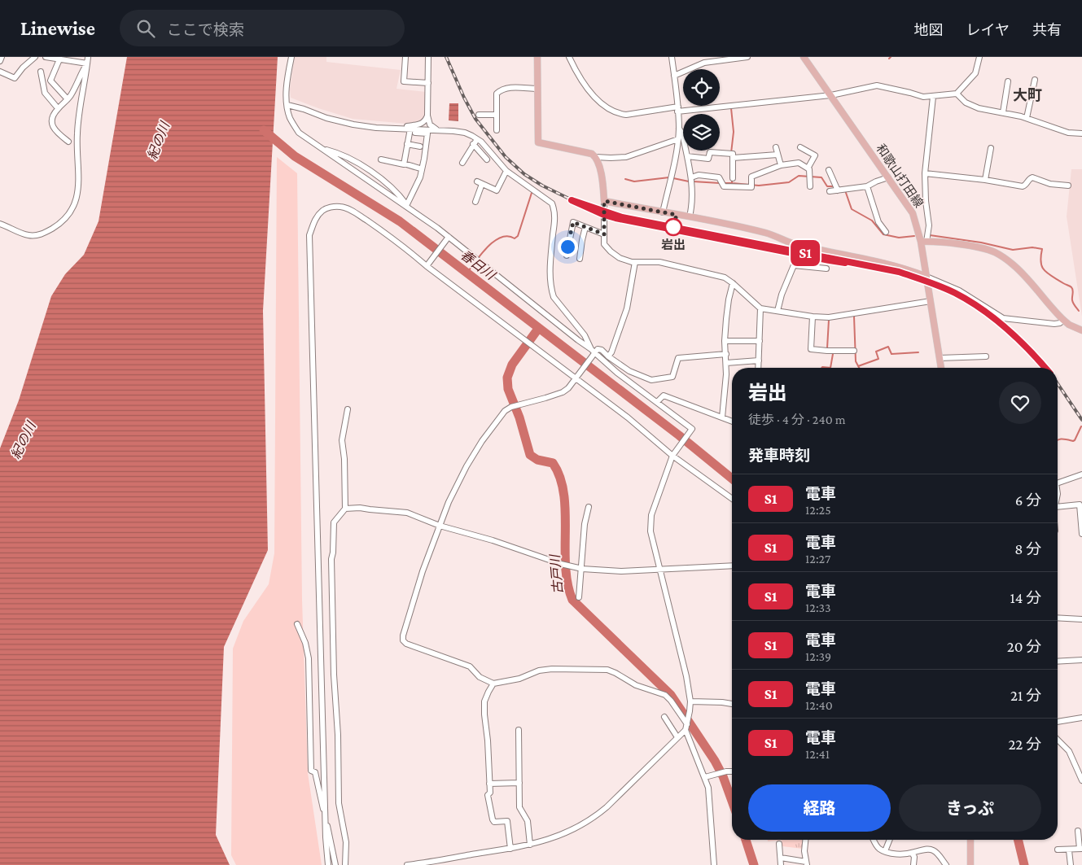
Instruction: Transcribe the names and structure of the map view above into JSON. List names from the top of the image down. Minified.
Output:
{"streets":{"main road":["和歌山打田線"]},"districts":["大町"],"water":["紀の川","春日川","古戸川"],"places":["岩出"],"page":{"header":"Linewise","search":"ここで検索","nav":["地図","レイヤ","共有"],"on_map":"S1","heading":[["岩出","徒歩 · 4 分 · 240 m"],"発車時刻"],"list":[{"mark":"S1","name":"電車","note":"12:25","value":"6 分"},{"mark":"S1","name":"電車","note":"12:27","value":"8 分"},{"mark":"S1","name":"電車","note":"12:33","value":"14 分"},{"mark":"S1","name":"電車","note":"12:39","value":"20 分"},{"mark":"S1","name":"電車","note":"12:40","value":"21 分"},{"mark":"S1","name":"電車","note":"12:41","value":"22 分"}],"buttons":["経路","きっぷ"]}}
